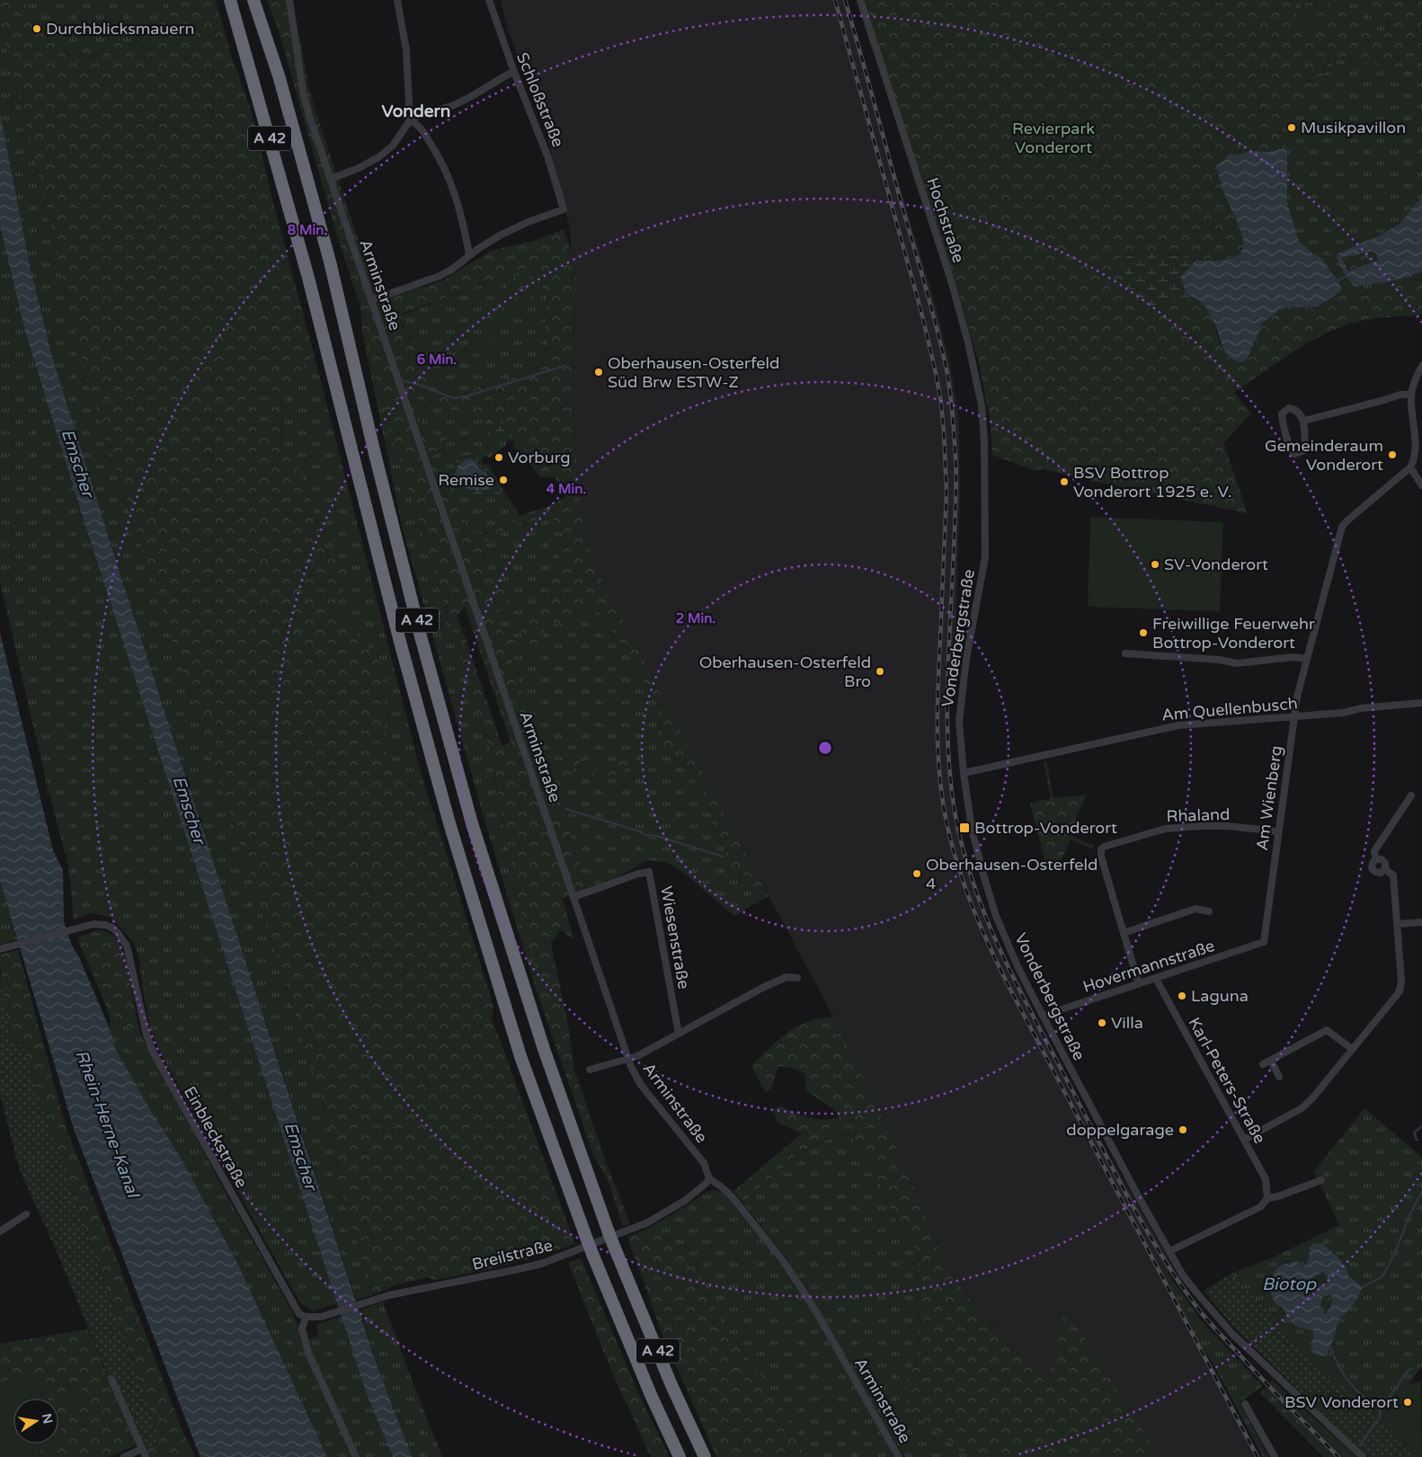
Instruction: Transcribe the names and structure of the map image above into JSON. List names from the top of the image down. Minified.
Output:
{"streets":{"highway":["A 42"],"street":["Schloßstraße","Hochstraße","Arminstraße","Vonderbergstraße","Am Quellenbusch","Am Wienberg","Rhaland","Wiesenstraße","Hovermannstraße","Karl-Peters-Straße","Einbleckstraße","Breilstraße"]},"crossings":[["Hochstraße","Vonderbergstraße"],["Arminstraße","Wiesenstraße"],["Arminstraße","Breilstraße"],["Vonderbergstraße","Am Quellenbusch"],["Vonderbergstraße","Hovermannstraße"],["Am Quellenbusch","Am Wienberg"],["Am Wienberg","Rhaland"],["Am Wienberg","Hovermannstraße"],["Rhaland","Hovermannstraße"],["Hovermannstraße","Karl-Peters-Straße"],["Einbleckstraße","Breilstraße"]],"districts":["Vondern"],"water":["Emscher","Rhein-Herne-Kanal","Biotop"],"parks":["Revierpark Vonderort"],"places":{"other":["Durchblicksmauern","Musikpavillon","Oberhausen-Osterfeld Süd Brw ESTW-Z","Gemeinderaum Vonderort","Vorburg","Remise","BSV Bottrop Vonderort 1925 e. V.","SV-Vonderort","Freiwillige Feuerwehr Bottrop-Vonderort","Oberhausen-Osterfeld Bro","Oberhausen-Osterfeld 4","Laguna","Villa","doppelgarage","BSV Vonderort"],"transit":["Bottrop-Vonderort"]},"north":"right","rings":["8 Min.","6 Min.","4 Min.","2 Min."]}
